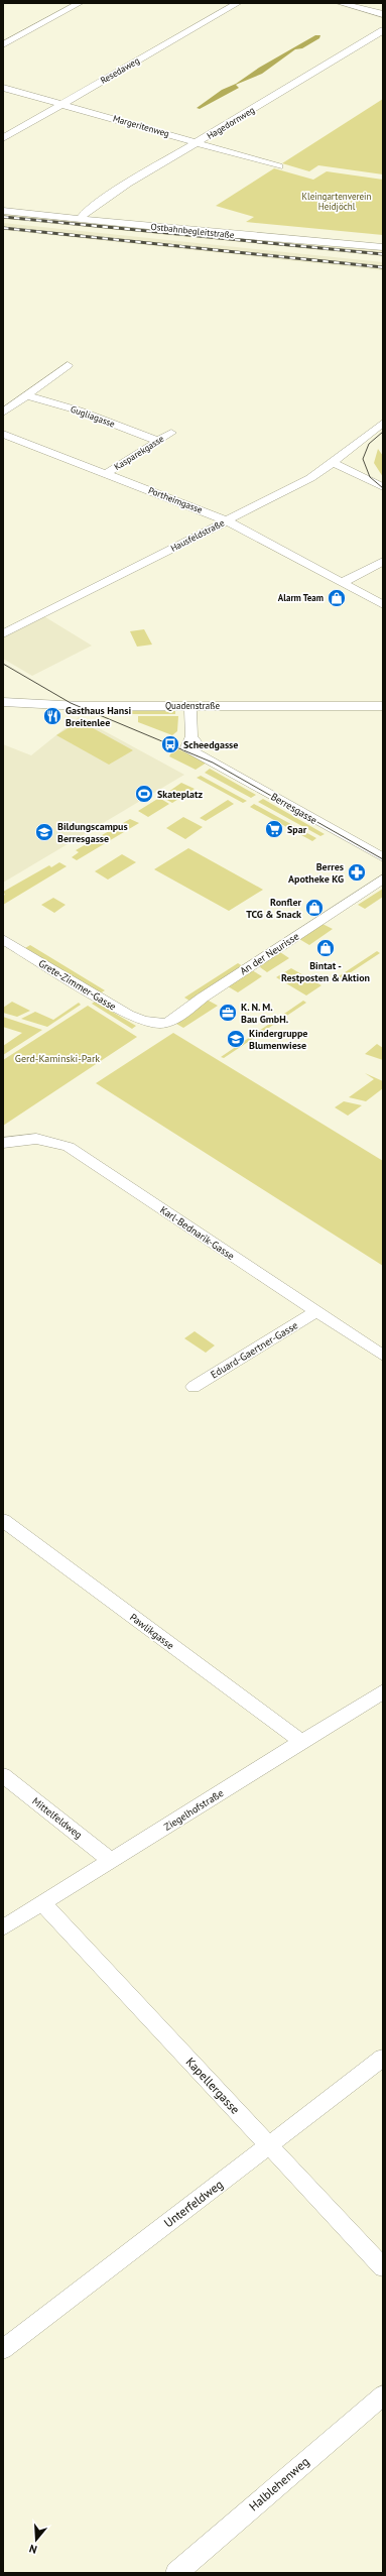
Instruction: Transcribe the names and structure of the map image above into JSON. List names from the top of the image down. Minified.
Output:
{"streets":{"street":["Resedaweg","Hagedornweg","Margeritenweg","Ostbahnbegleitstraße","Gugliagasse","Kasparekgasse","Portheimgasse","Hausfeldstraße","Quadenstraße","Berresgasse","An der Neurisse","Grete-Zimmer-Gasse","Karl-Bednarik-Gasse","Eduard-Gaertner-Gasse","Pawlikgasse","Ziegelhofstraße","Mittelfeldweg","Kapellergasse","Unterfeldweg","Halblehenweg"]},"crossings":[["Resedaweg","Margeritenweg"],["Hagedornweg","Margeritenweg"],["Hagedornweg","Ostbahnbegleitstraße"],["Gugliagasse","Kasparekgasse"],["Kasparekgasse","Portheimgasse"],["Portheimgasse","Hausfeldstraße"],["Quadenstraße","Berresgasse"],["An der Neurisse","Grete-Zimmer-Gasse"],["Karl-Bednarik-Gasse","Eduard-Gaertner-Gasse"],["Pawlikgasse","Ziegelhofstraße"],["Ziegelhofstraße","Mittelfeldweg"],["Ziegelhofstraße","Kapellergasse"],["Kapellergasse","Unterfeldweg"]],"parks":["Kleingartenverein Heidjöchl","Gerd-Kaminski-Park"],"places":{"shop":["Alarm Team","Ronfler TCG & Snack","Bintat - Restposten & Aktion"],"restaurant":["Gasthaus Hansi Breitenlee"],"bus stop":["Scheedgasse"],"sports":["Skateplatz"],"supermarket":["Spar"],"school or university":["Bildungscampus Berresgasse","Kindergruppe Blumenwiese"],"pharmacy":["Berres Apotheke KG"],"office":["K. N. M. Bau GmbH."]},"north":"bottom"}
